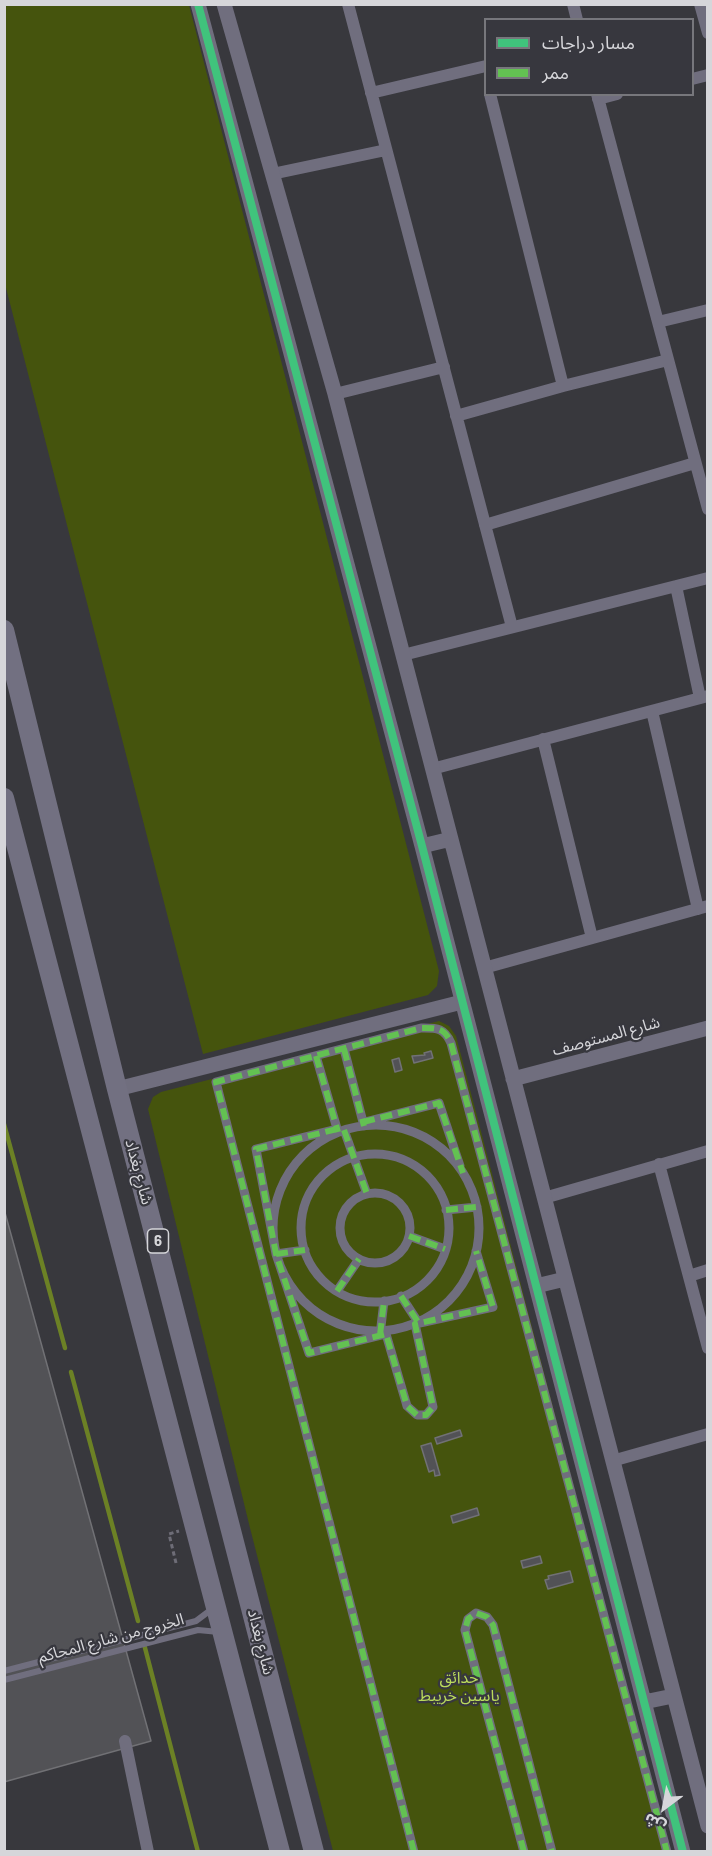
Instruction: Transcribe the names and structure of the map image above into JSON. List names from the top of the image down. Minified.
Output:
{"streets":{"highway":["شارع بغداد","6"],"street":["شارع المستوصف"],"lane":["الخروج من شارع المحاكم"]},"crossings":[["شارع بغداد","الخروج من شارع المحاكم"]],"parks":["حدائق ياسين خريبط"],"legend":["مسار دراجات","ممر"],"north":"bottom left"}
